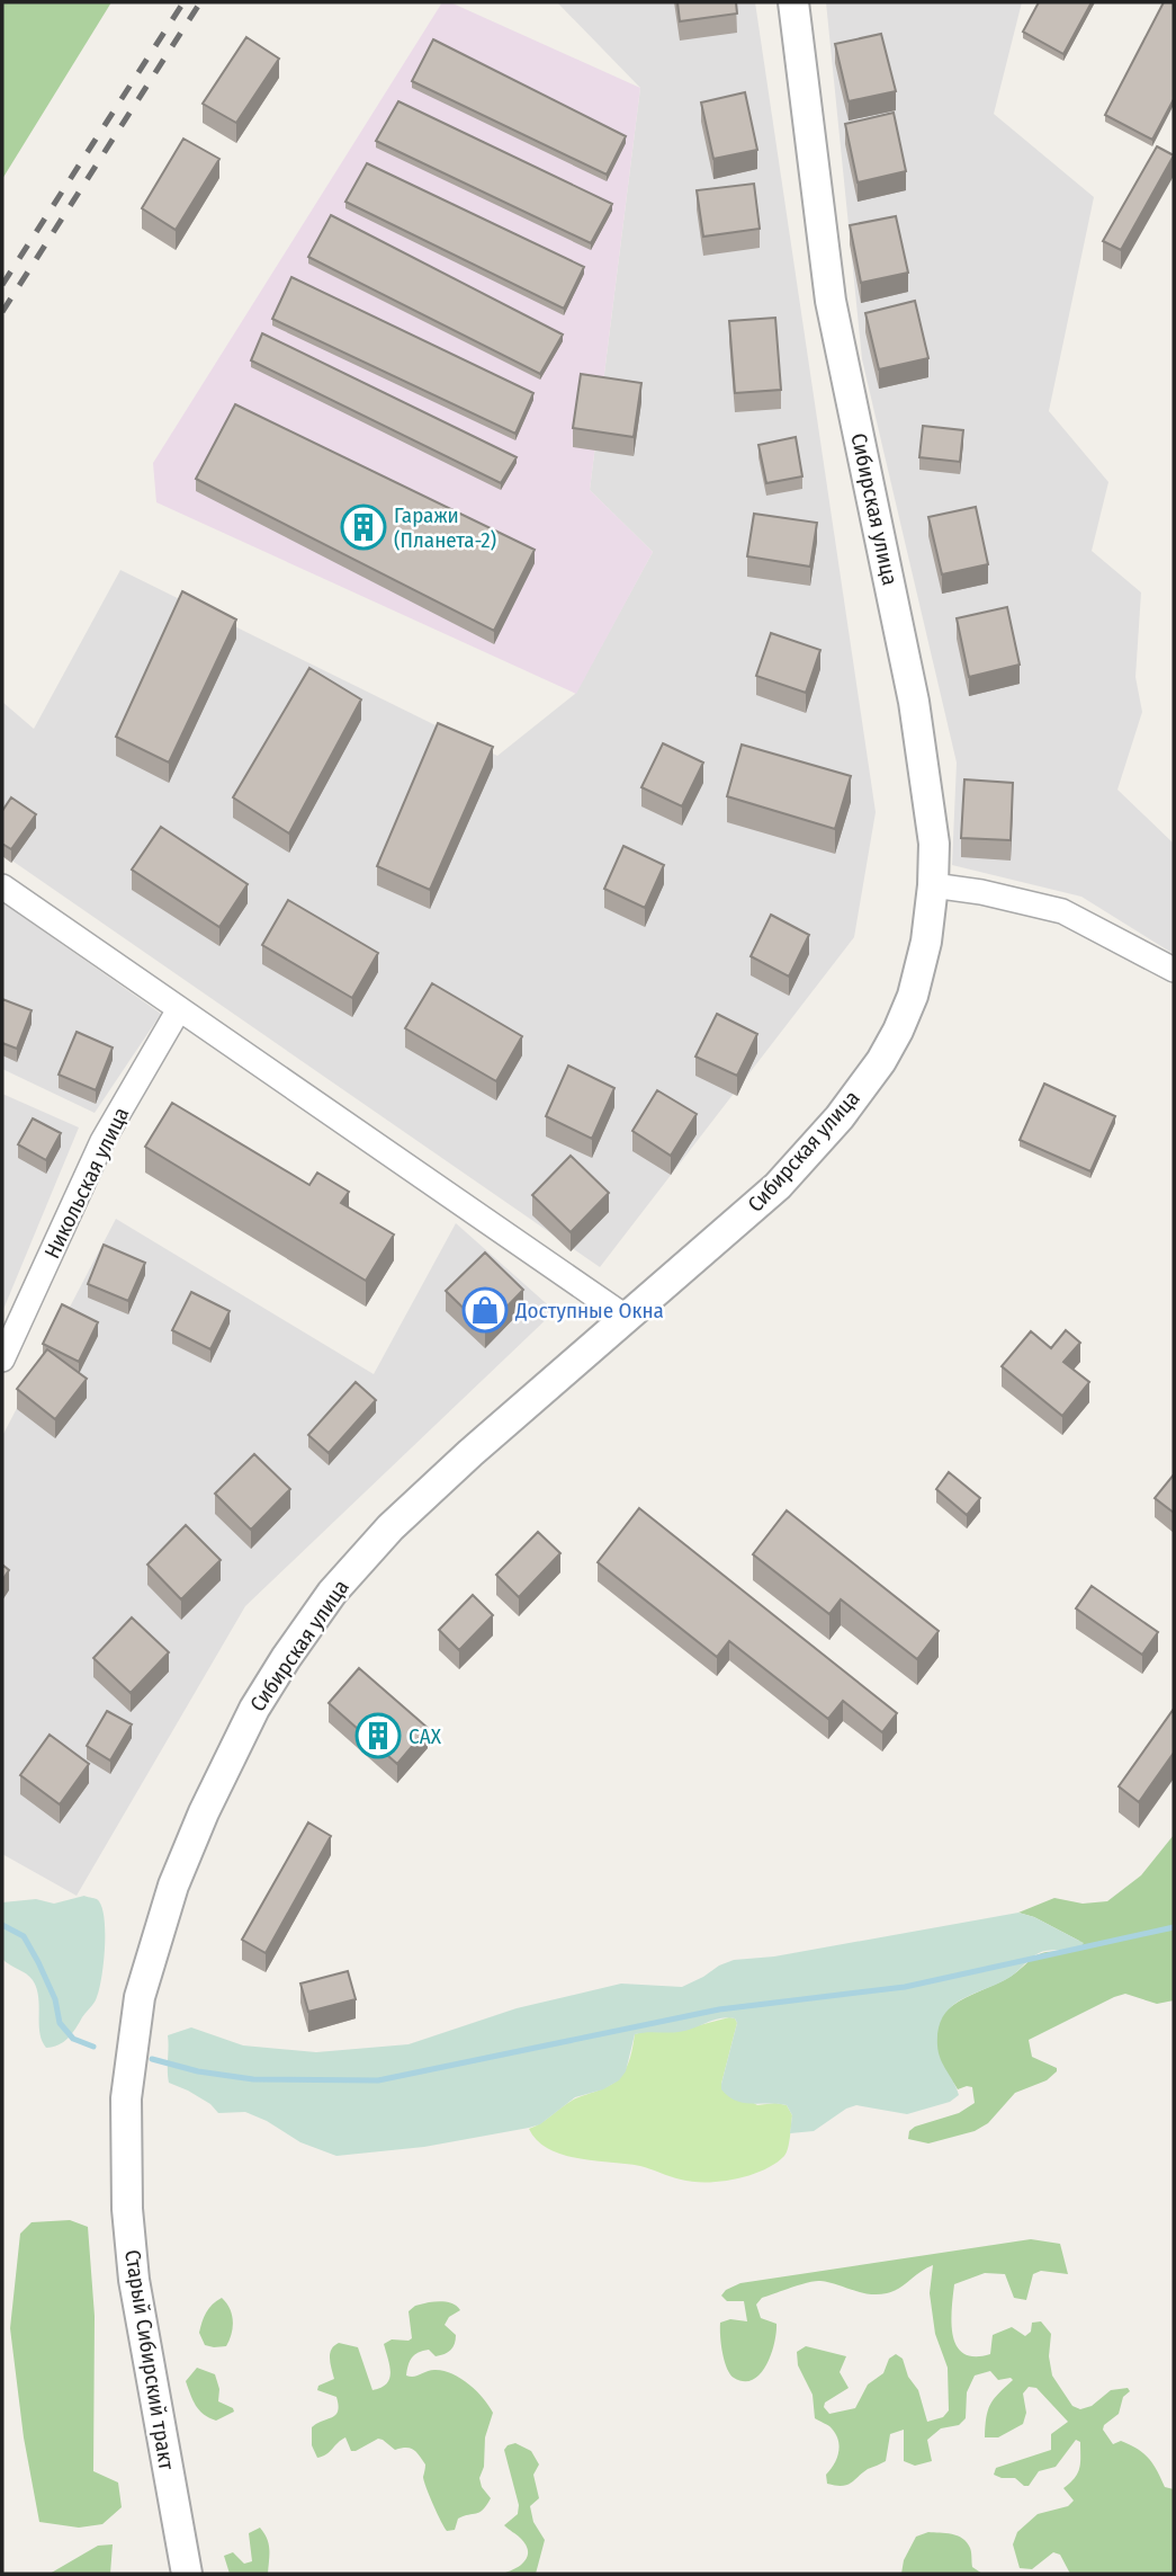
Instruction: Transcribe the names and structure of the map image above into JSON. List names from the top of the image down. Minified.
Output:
{"streets":{"street":["Сибирская улица","Никольская улица","Старый Сибирский тракт"]},"crossings":[["Сибирская улица","Старый Сибирский тракт"]],"places":{"building":["Гаражи (Планета-2)","САХ"],"shop":["Доступные Окна"]}}
